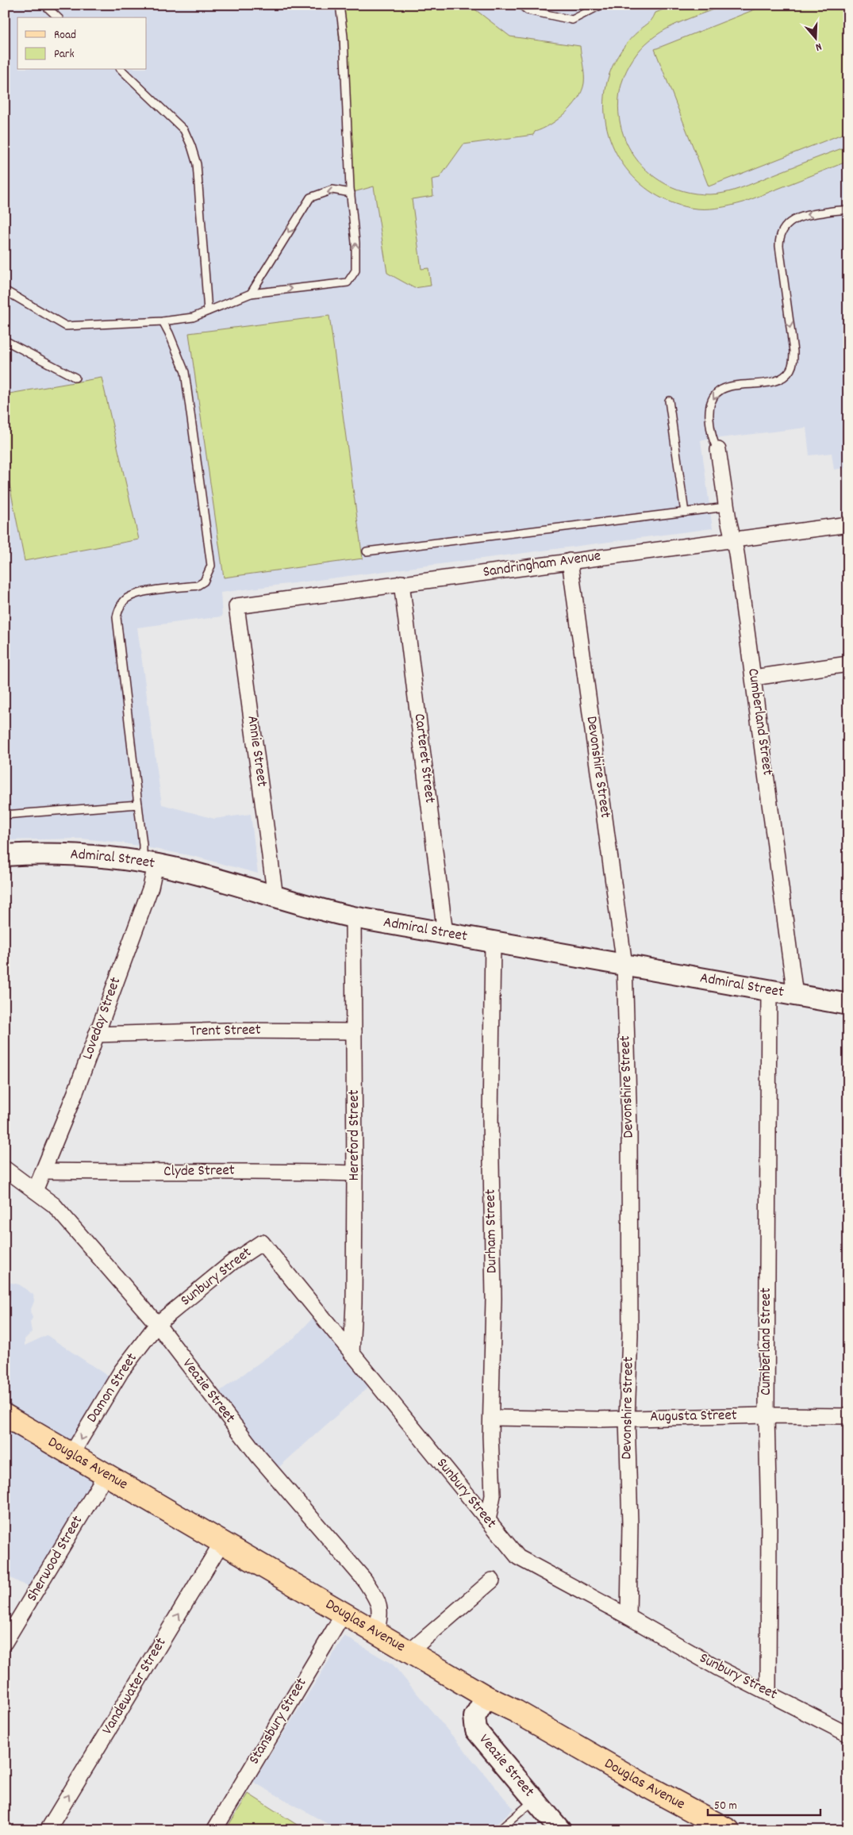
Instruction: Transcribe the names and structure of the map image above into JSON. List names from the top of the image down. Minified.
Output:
{"streets":{"main road":["Admiral Street","Veazie Street","Douglas Avenue"],"street":["Sandringham Avenue","Cumberland Street","Annie Street","Carteret Street","Devonshire Street","Loveday Street","Trent Street","Hereford Street","Clyde Street","Durham Street","Sunbury Street","Damon Street","Augusta Street","Sherwood Street","Vandewater Street","Stansbury Street"]},"crossings":[["Sandringham Avenue","Cumberland Street"],["Sandringham Avenue","Annie Street"],["Sandringham Avenue","Carteret Street"],["Sandringham Avenue","Devonshire Street"],["Cumberland Street","Admiral Street"],["Cumberland Street","Sunbury Street"],["Cumberland Street","Augusta Street"],["Annie Street","Admiral Street"],["Carteret Street","Admiral Street"],["Devonshire Street","Admiral Street"],["Devonshire Street","Sunbury Street"],["Devonshire Street","Augusta Street"],["Admiral Street","Loveday Street"],["Admiral Street","Hereford Street"],["Admiral Street","Durham Street"],["Loveday Street","Trent Street"],["Loveday Street","Clyde Street"],["Loveday Street","Veazie Street"],["Trent Street","Hereford Street"],["Hereford Street","Clyde Street"],["Hereford Street","Sunbury Street"],["Durham Street","Sunbury Street"],["Durham Street","Augusta Street"],["Sunbury Street","Damon Street"],["Sunbury Street","Veazie Street"],["Damon Street","Veazie Street"],["Damon Street","Douglas Avenue"],["Veazie Street","Douglas Avenue"],["Douglas Avenue","Sherwood Street"],["Douglas Avenue","Vandewater Street"],["Douglas Avenue","Stansbury Street"]],"one_way":["Damon Street","Vandewater Street"],"legend":["Road","Park"],"scale_bar":"50 m","north":"bottom"}
